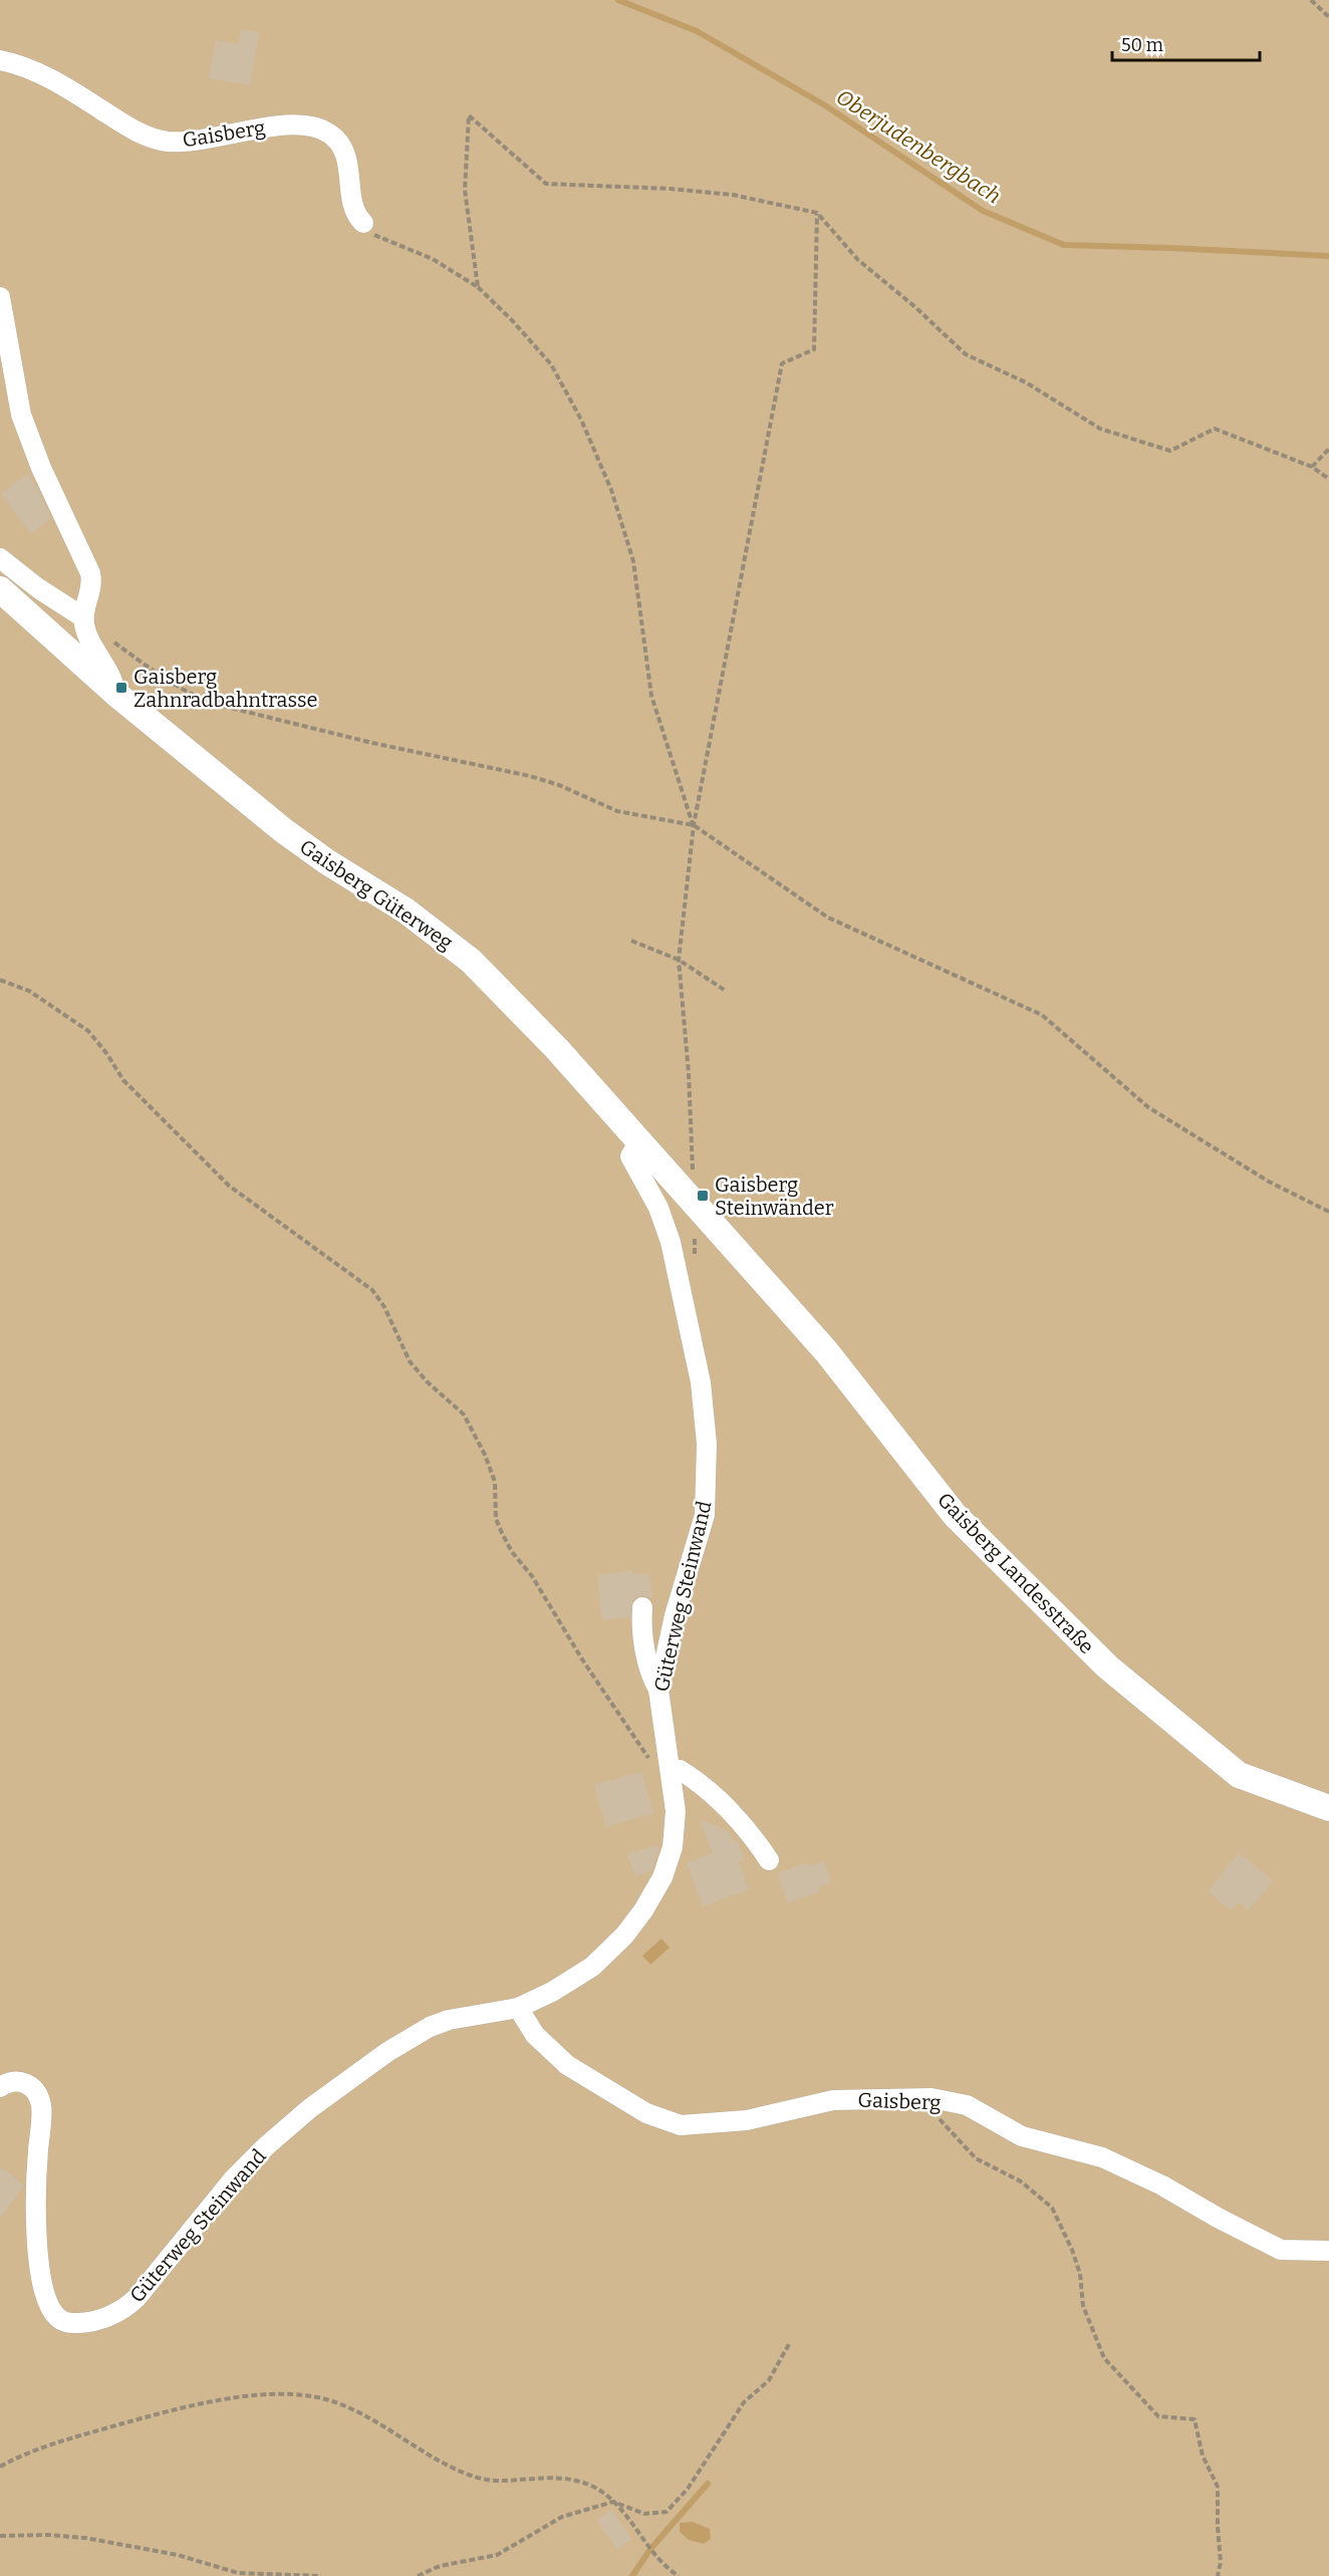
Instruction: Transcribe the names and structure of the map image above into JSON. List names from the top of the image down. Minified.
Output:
{"streets":{"main road":["Gaisberg Güterweg","Gaisberg Landesstraße"],"street":["Gaisberg","Güterweg Steinwand"]},"crossings":[["Gaisberg","Güterweg Steinwand"],["Gaisberg Güterweg","Güterweg Steinwand"]],"water":["Oberjudenbergbach"],"places":{"transit":["Gaisberg Zahnradbahntrasse","Gaisberg Steinwänder"]},"scale_bar":"50 m"}
